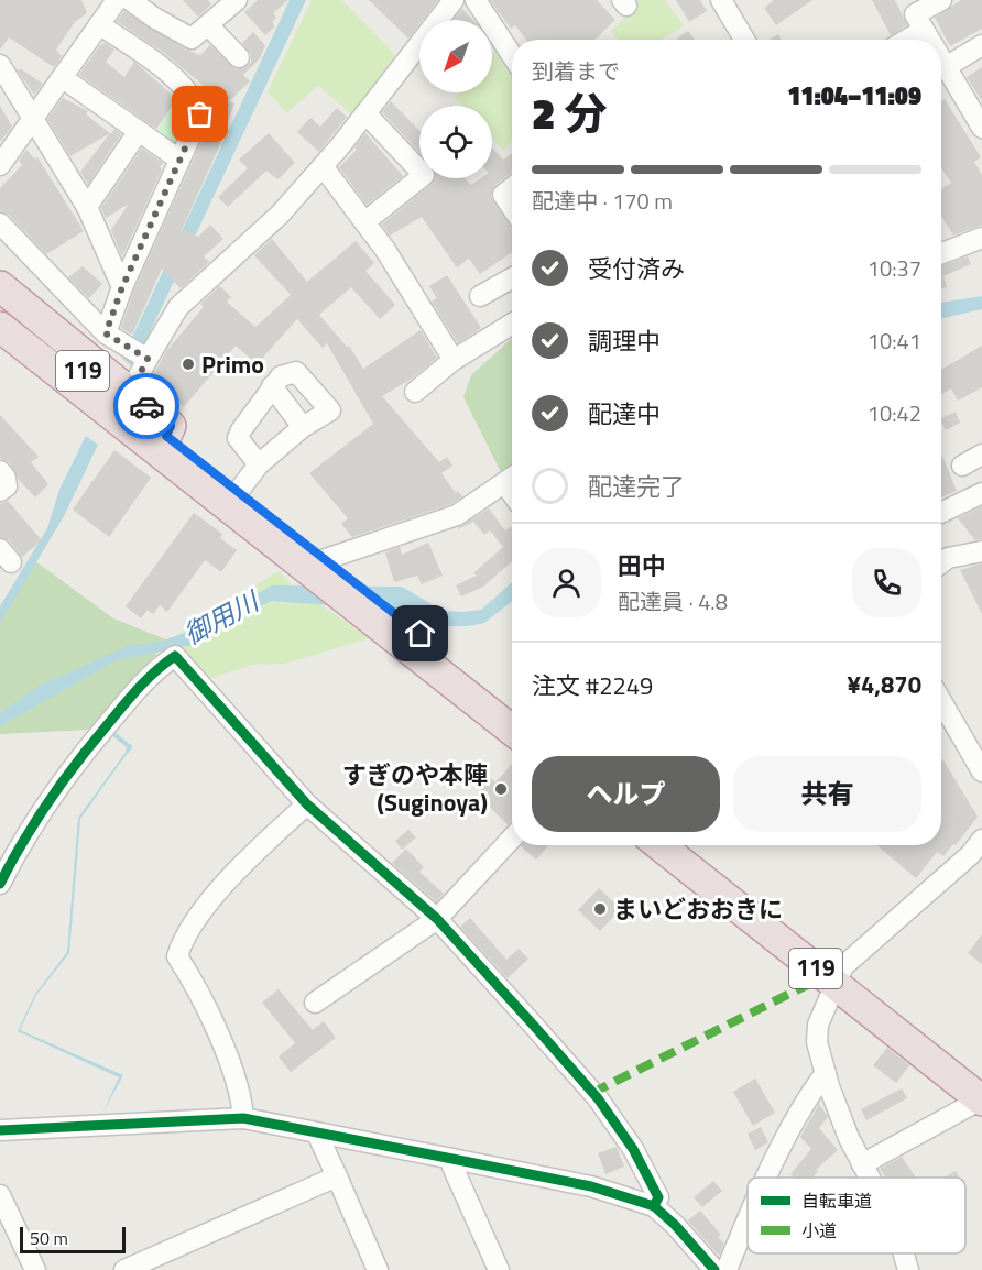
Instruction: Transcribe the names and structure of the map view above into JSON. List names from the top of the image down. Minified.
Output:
{"streets":{"highway":["119"]},"water":["御用川"],"places":["Primo","すぎのや本陣 (Suginoya)","まいどおおきに"],"legend":["自転車道","小道"],"scale_bar":"50 m","north":"bottom left","page":{"heading":["2 分","到着まで","11:04–11:09"],"panel":["田中","配達員 · 4.8","注文 #2249","¥4,870"],"bar":"配達中 · 170 m","list":[["受付済み","10:37"],["調理中","10:41"],["配達中","10:42"],"配達完了"],"buttons":["ヘルプ","共有"],"scale":"50 m"}}
